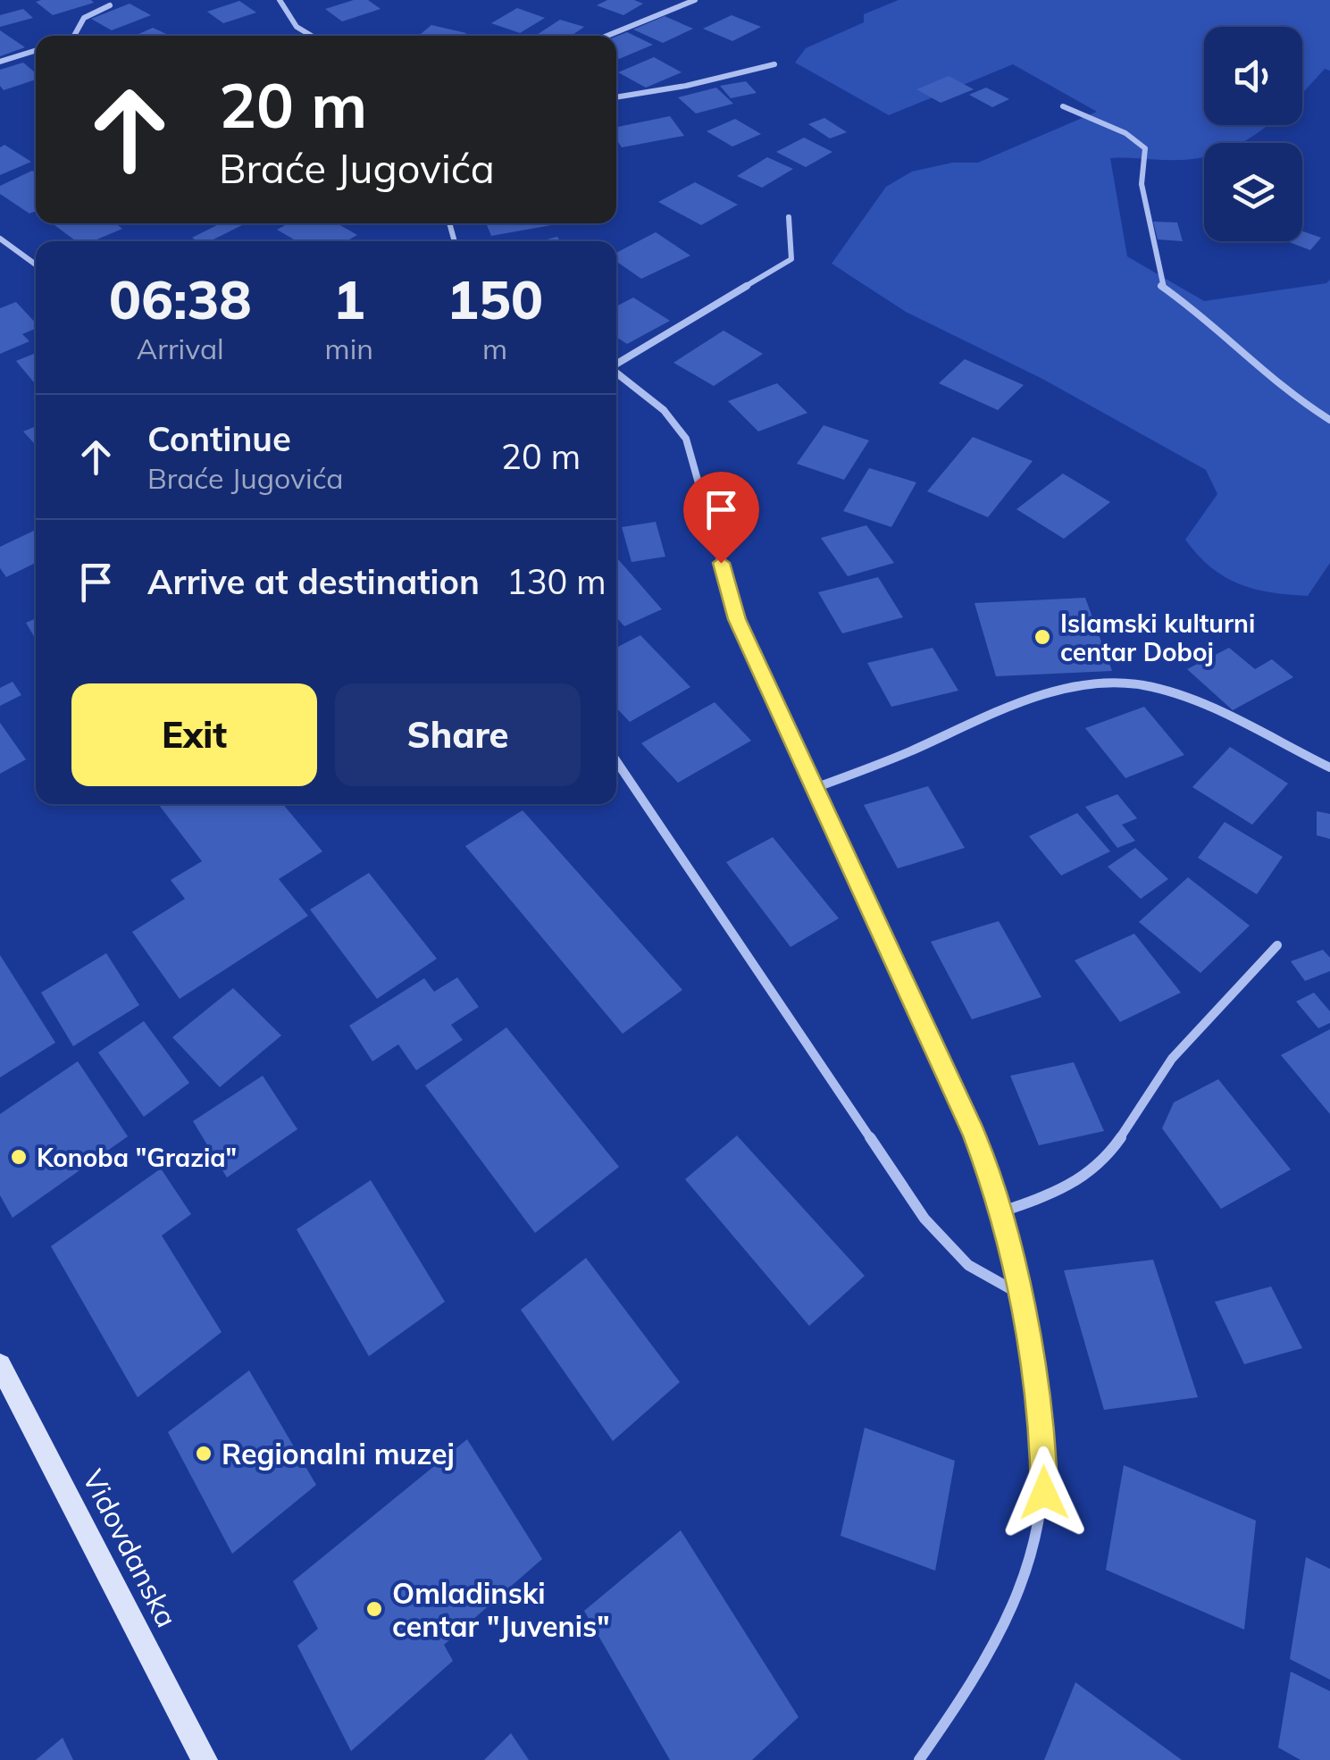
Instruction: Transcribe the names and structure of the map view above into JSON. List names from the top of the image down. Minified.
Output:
{"streets":{"street":["Vidovdanska"]},"places":["Islamski kulturni centar Doboj","Konoba \"Grazia\"","Regionalni muzej","Omladinski centar \"Juvenis\""],"page":{"turn":["20 m","Braće Jugovića"],"eta":["06:38","Arrival","1","min","150","m"],"list":[{"name":"Continue","note":"Braće Jugovića","value":"20 m"},{"name":"Arrive at destination","value":"130 m"}],"buttons":["Exit","Share"]}}
